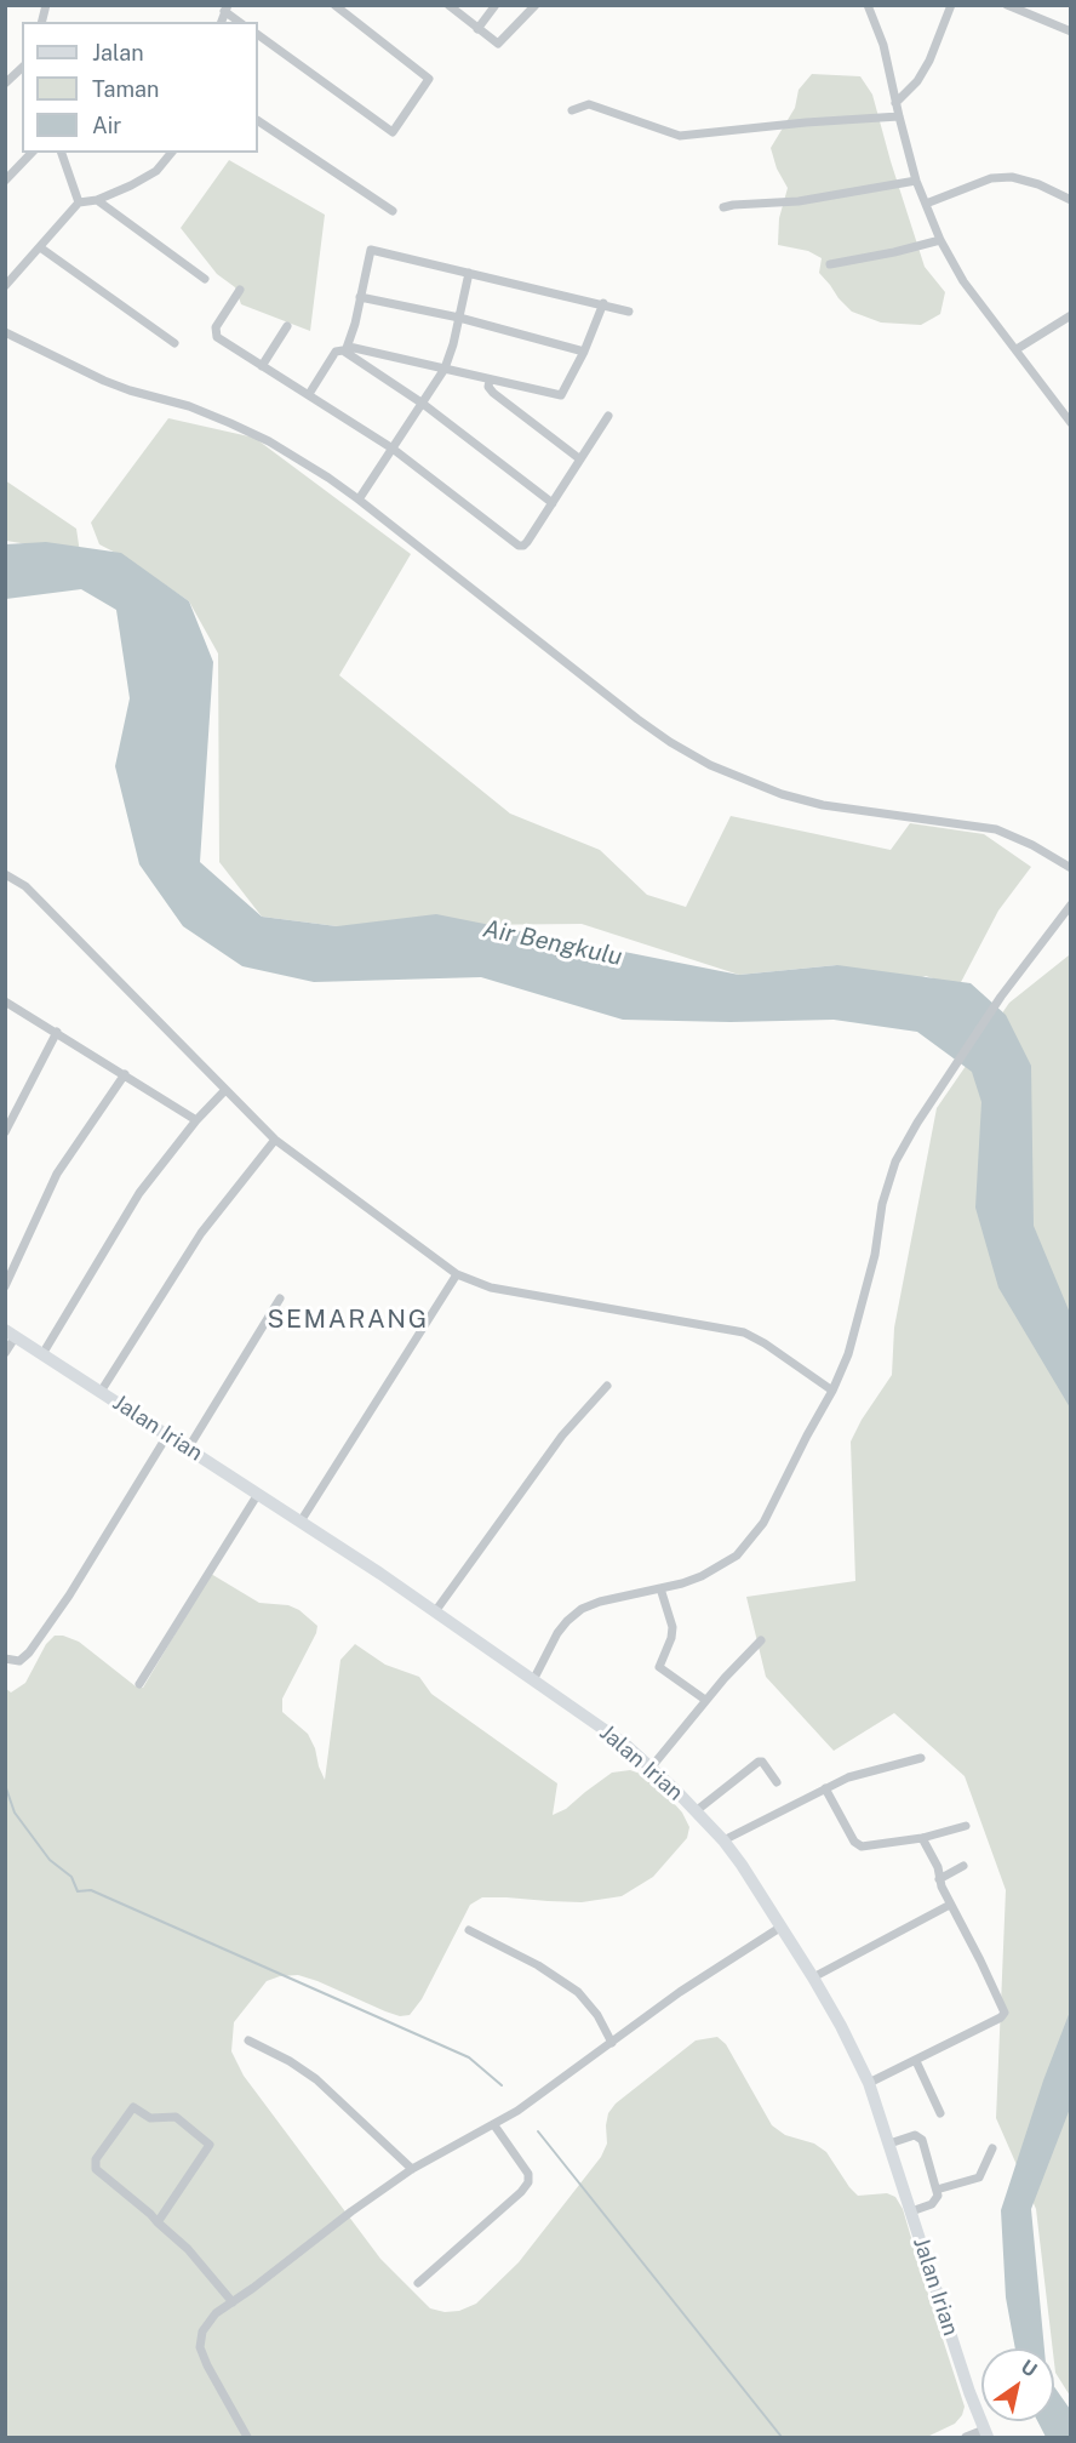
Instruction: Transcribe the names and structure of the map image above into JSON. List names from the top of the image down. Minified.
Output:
{"streets":{"main road":["Jalan Irian"]},"districts":["SEMARANG"],"water":["Air Bengkulu"],"legend":["Jalan","Taman","Air"],"north":"top right"}
